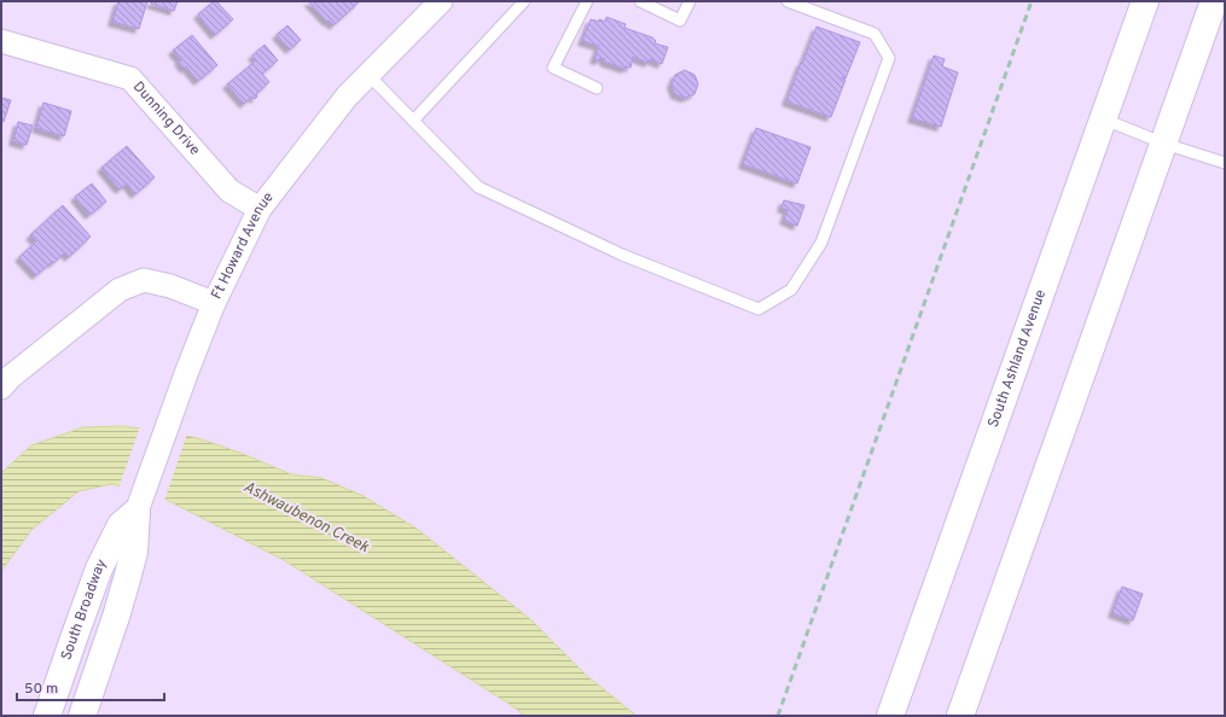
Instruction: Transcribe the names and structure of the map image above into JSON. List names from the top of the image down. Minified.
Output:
{"streets":{"main road":["South Ashland Avenue","South Broadway"],"street":["Dunning Drive","Ft Howard Avenue"]},"crossings":[["Dunning Drive","Ft Howard Avenue"],["Ft Howard Avenue","South Broadway"]],"water":["Ashwaubenon Creek"],"scale_bar":"50 m"}
